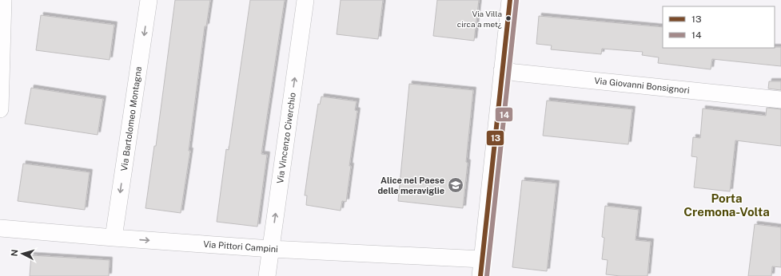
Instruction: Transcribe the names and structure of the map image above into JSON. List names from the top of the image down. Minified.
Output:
{"streets":{"street":["Via Giovanni Bonsignori","Via Bartolomeo Montagna","Via Vincenzo Civerchio","Via Pittori Campini"]},"crossings":[["Via Bartolomeo Montagna","Via Pittori Campini"],["Via Vincenzo Civerchio","Via Pittori Campini"]],"one_way":["Via Vincenzo Civerchio"],"districts":["Porta Cremona-Volta"],"places":{"other":["Via Villa circa a met¿"],"school or university":["Alice nel Paese delle meraviglie"]},"lines":["transit line 13","transit line 14"],"legend":["13","14"],"north":"left"}
